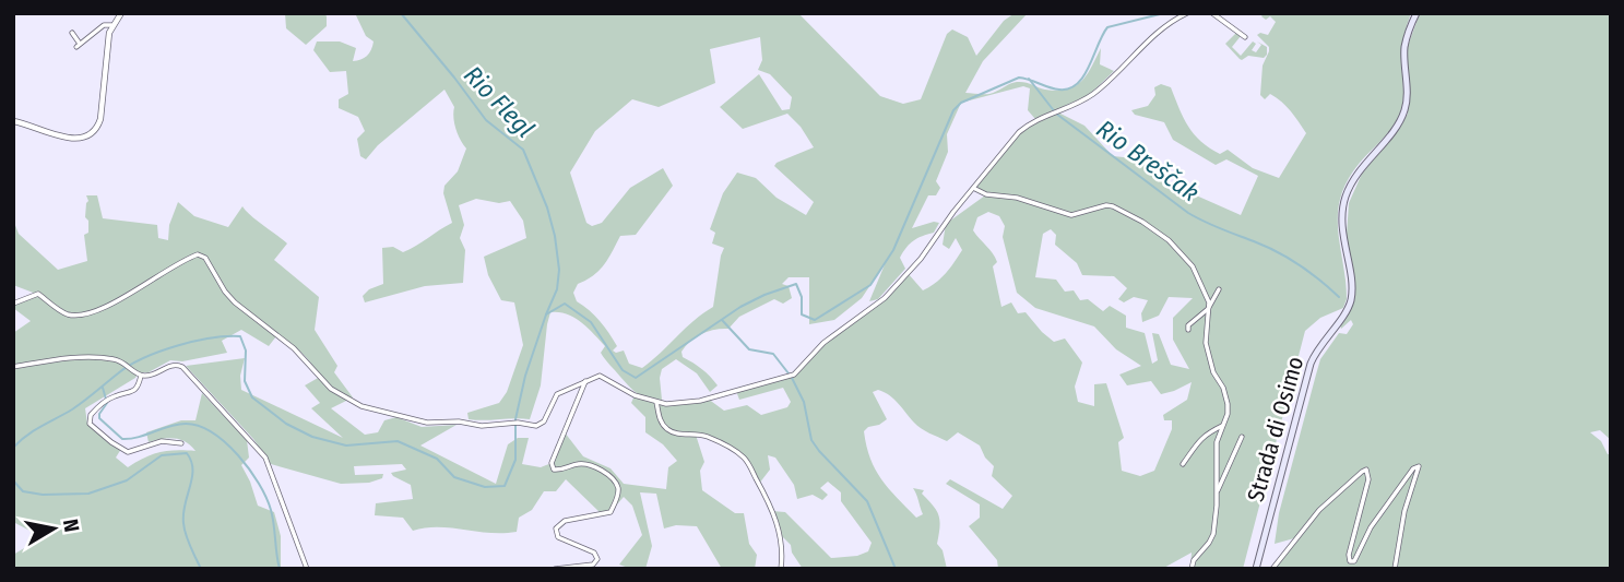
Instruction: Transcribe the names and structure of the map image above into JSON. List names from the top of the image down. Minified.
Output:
{"streets":{"main road":["Strada di Osimo"]},"water":["Rio Flegl","Rio Breščak"],"north":"right"}
